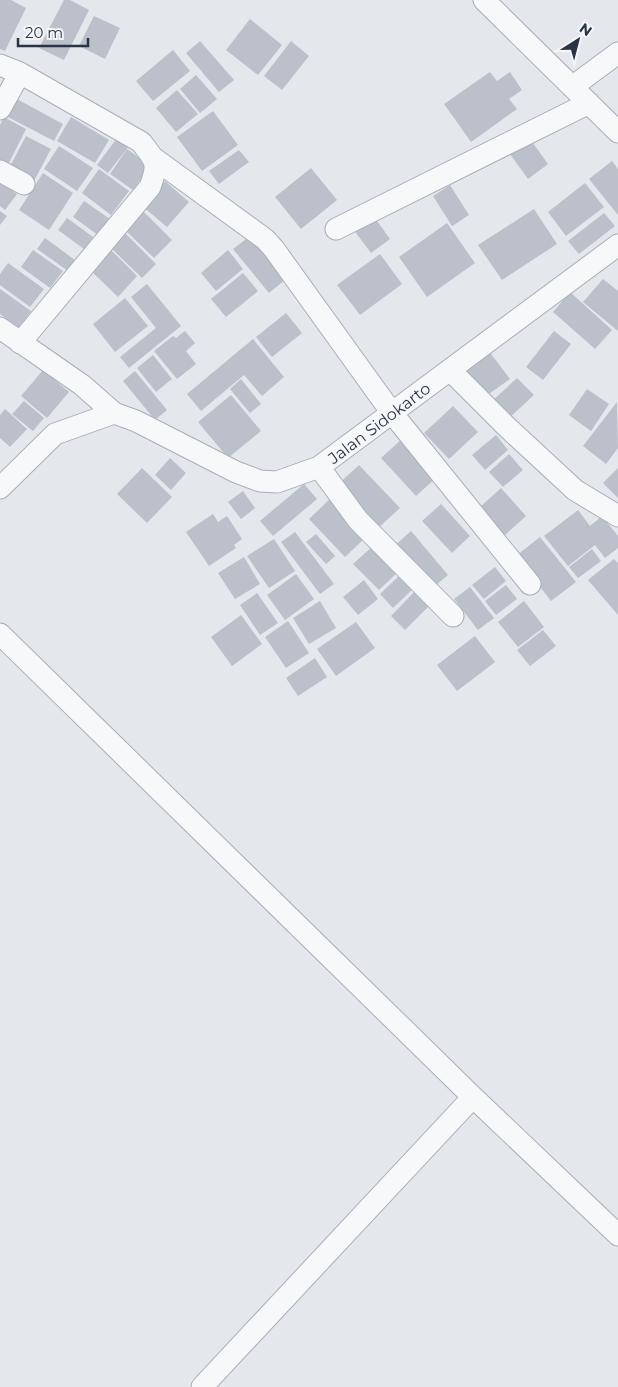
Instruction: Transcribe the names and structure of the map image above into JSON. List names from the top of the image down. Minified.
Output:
{"streets":{"street":["Jalan Sidokarto"]},"scale_bar":"20 m","north":"top right"}
